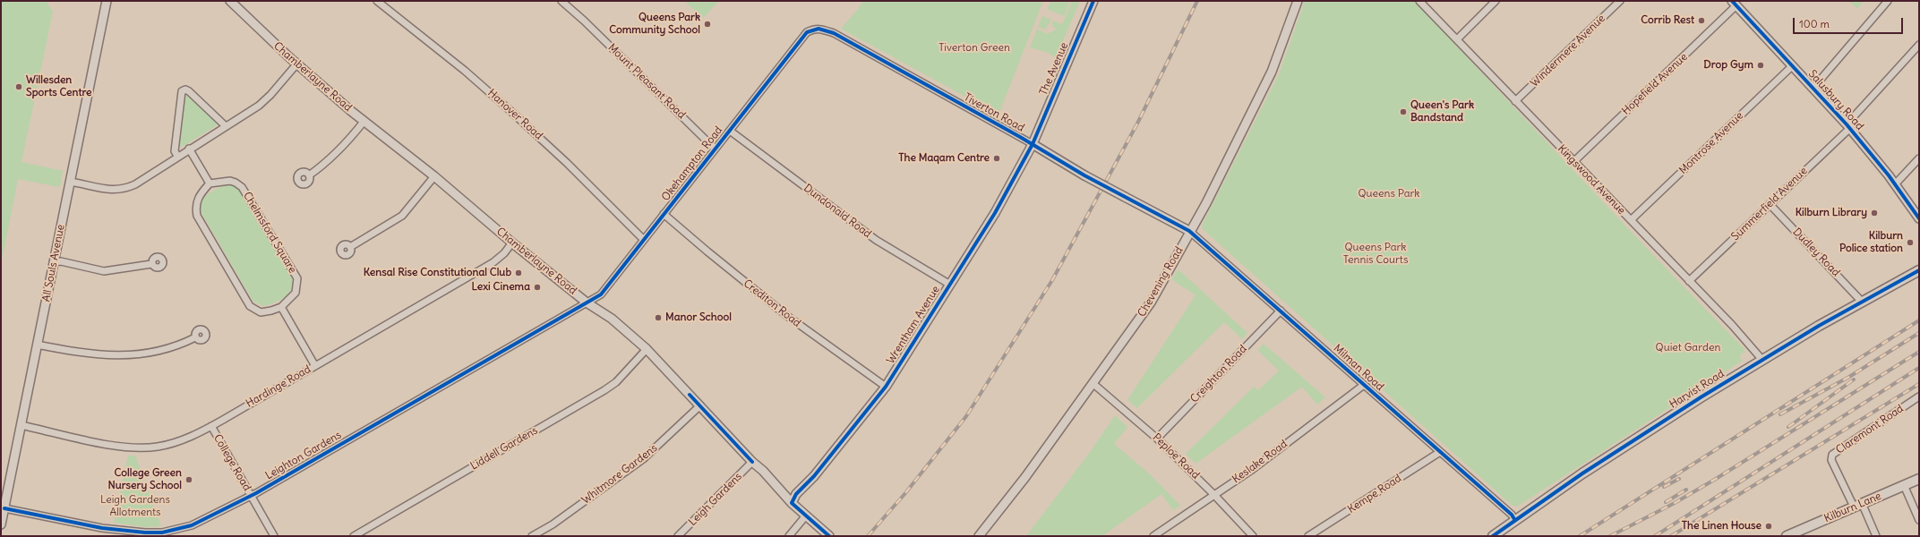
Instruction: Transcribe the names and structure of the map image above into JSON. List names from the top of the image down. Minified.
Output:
{"streets":{"main road":["Harvist Road","Kilburn Lane"],"street":["Windermere Avenue","The Avenue","Chamberlayne Road","Mount Pleasant Road","Hopefield Avenue","Salusbury Road","Tiverton Road","Hanover Road","Montrose Avenue","Okehampton Road","Kingswood Avenue","Summerfield Avenue","Dundonald Road","Chelmsford Square","Dudley Road","All Souls Avenue","Chevening Road","Crediton Road","Wrentham Avenue","Milman Road","Creighton Road","Hardinge Road","Claremont Road","Liddell Gardens","Leighton Gardens","Peploe Road","Keslake Road","College Road","Whitmore Gardens","Kempe Road","Leigh Gardens"]},"crossings":[["Windermere Avenue","Kingswood Avenue"],["The Avenue","Tiverton Road"],["The Avenue","Wrentham Avenue"],["Chamberlayne Road","Okehampton Road"],["Chamberlayne Road","Wrentham Avenue"],["Chamberlayne Road","Hardinge Road"],["Chamberlayne Road","Liddell Gardens"],["Chamberlayne Road","Leighton Gardens"],["Chamberlayne Road","Whitmore Gardens"],["Chamberlayne Road","Leigh Gardens"],["Mount Pleasant Road","Okehampton Road"],["Hopefield Avenue","Salusbury Road"],["Hopefield Avenue","Kingswood Avenue"],["Salusbury Road","Montrose Avenue"],["Salusbury Road","Summerfield Avenue"],["Tiverton Road","Okehampton Road"],["Tiverton Road","Chevening Road"],["Tiverton Road","Wrentham Avenue"],["Tiverton Road","Milman Road"],["Hanover Road","Okehampton Road"],["Montrose Avenue","Kingswood Avenue"],["Okehampton Road","Dundonald Road"],["Okehampton Road","Crediton Road"],["Okehampton Road","Leighton Gardens"],["Kingswood Avenue","Summerfield Avenue"],["Kingswood Avenue","Harvist Road"],["Summerfield Avenue","Dudley Road"],["Dundonald Road","Wrentham Avenue"],["Dudley Road","Harvist Road"],["All Souls Avenue","Hardinge Road"],["All Souls Avenue","Leighton Gardens"],["Chevening Road","Milman Road"],["Chevening Road","Peploe Road"],["Crediton Road","Wrentham Avenue"],["Milman Road","Creighton Road"],["Milman Road","Harvist Road"],["Milman Road","Keslake Road"],["Milman Road","Kempe Road"],["Creighton Road","Peploe Road"],["Hardinge Road","College Road"],["Claremont Road","Kilburn Lane"],["Leighton Gardens","College Road"],["Peploe Road","Keslake Road"]],"parks":["Tiverton Green","Queens Park","Queens Park Tennis Courts","Quiet Garden","Leigh Gardens Allotments"],"places":["Corrib Rest","Queens Park Community School","Drop Gym","Willesden Sports Centre","Queen's Park Bandstand","The Maqam Centre","Kilburn Library","Kilburn Police station","Kensal Rise Constitutional Club","Lexi Cinema","Manor School","College Green Nursery School","The Linen House"],"scale_bar":"100 m"}
